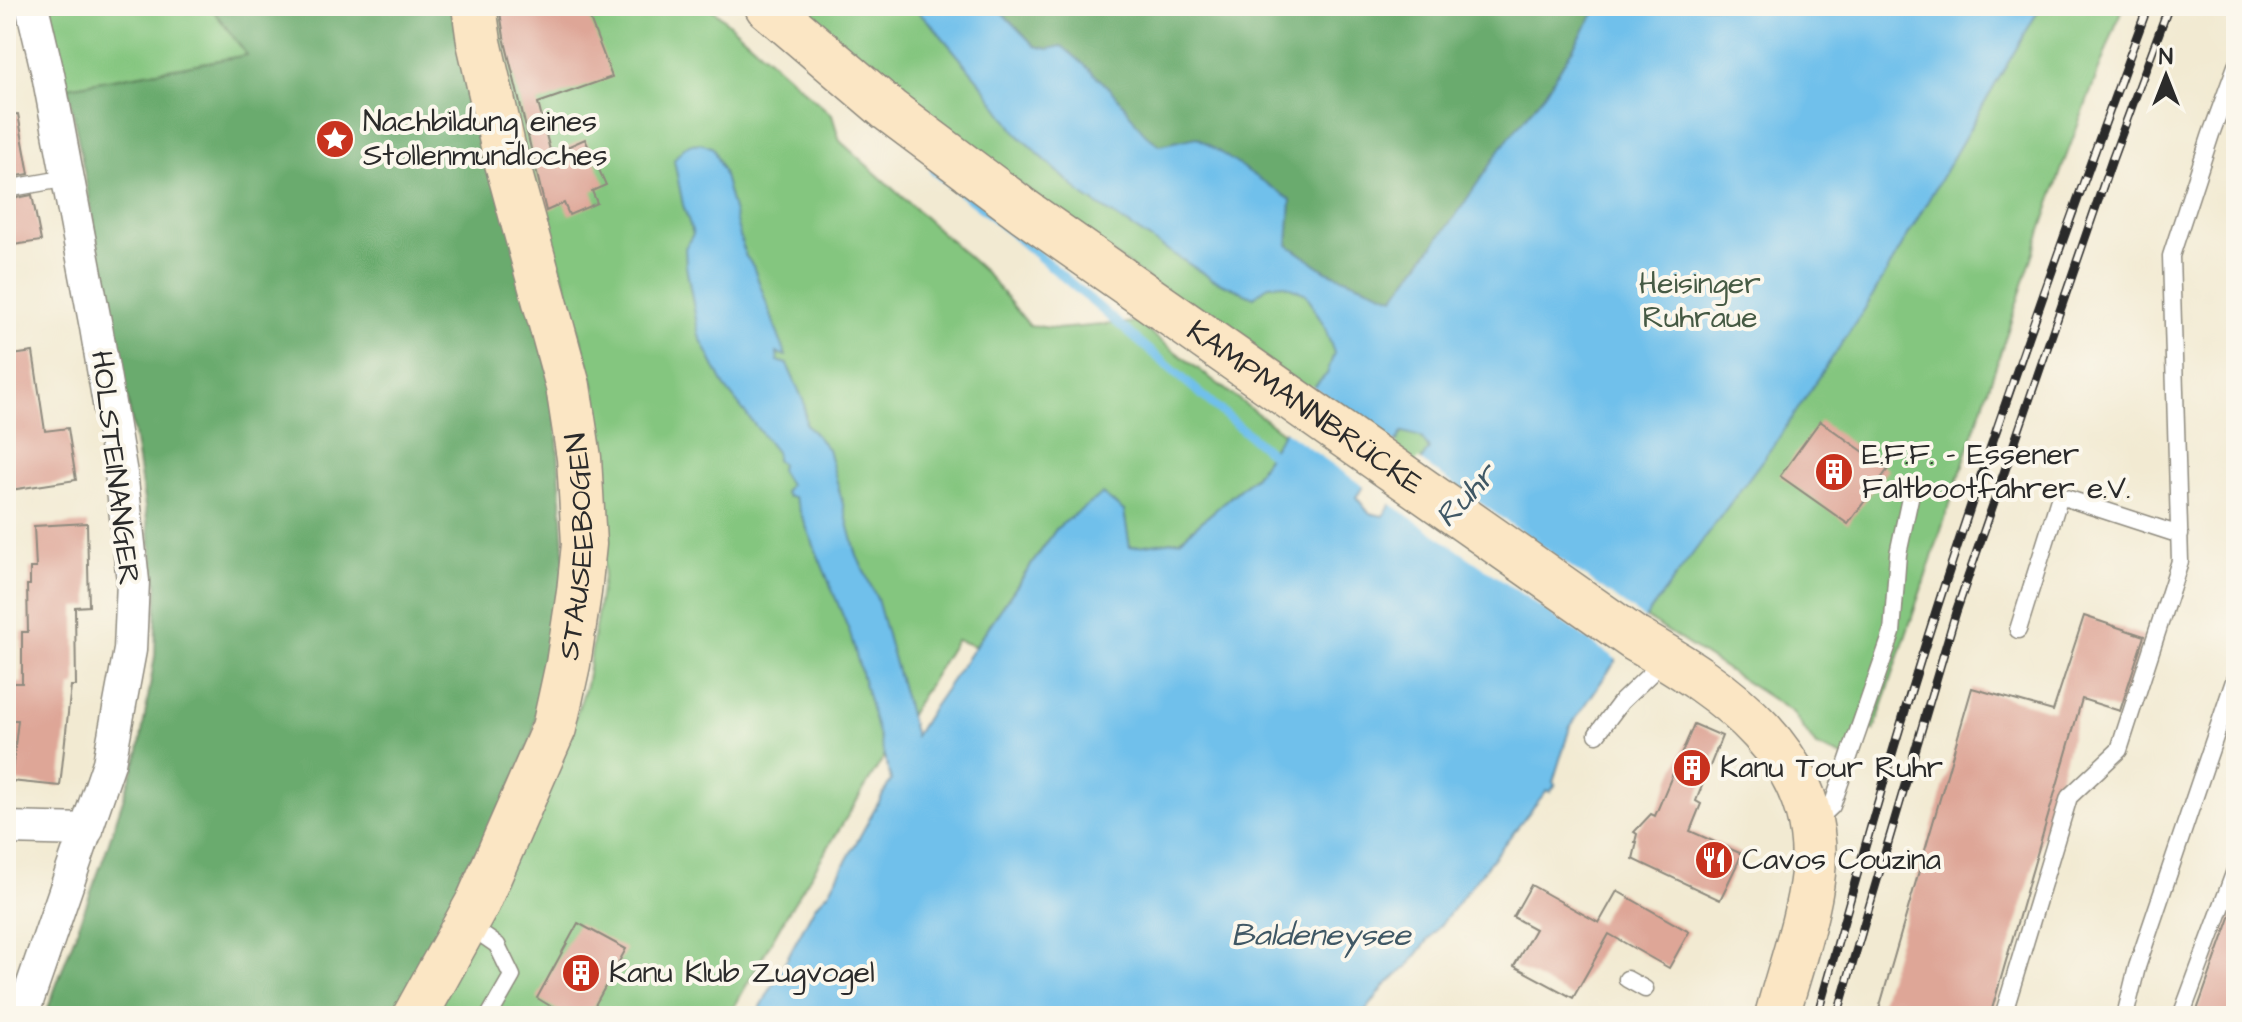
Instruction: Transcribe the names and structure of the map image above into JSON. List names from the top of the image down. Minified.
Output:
{"streets":{"street":["KAMPMANNBRÜCKE","HOLSTEINANGER","STAUSEEBOGEN"]},"water":["Ruhr","Baldeneysee"],"parks":["Heisinger Ruhraue"],"places":{"place":["Nachbildung eines Stollenmundloches"],"building":["E.F.F. - Essener Faltbootfahrer e.V.","Kanu Tour Ruhr","Kanu Klub Zugvogel"],"restaurant":["Cavos Couzina"]},"north":"top"}
